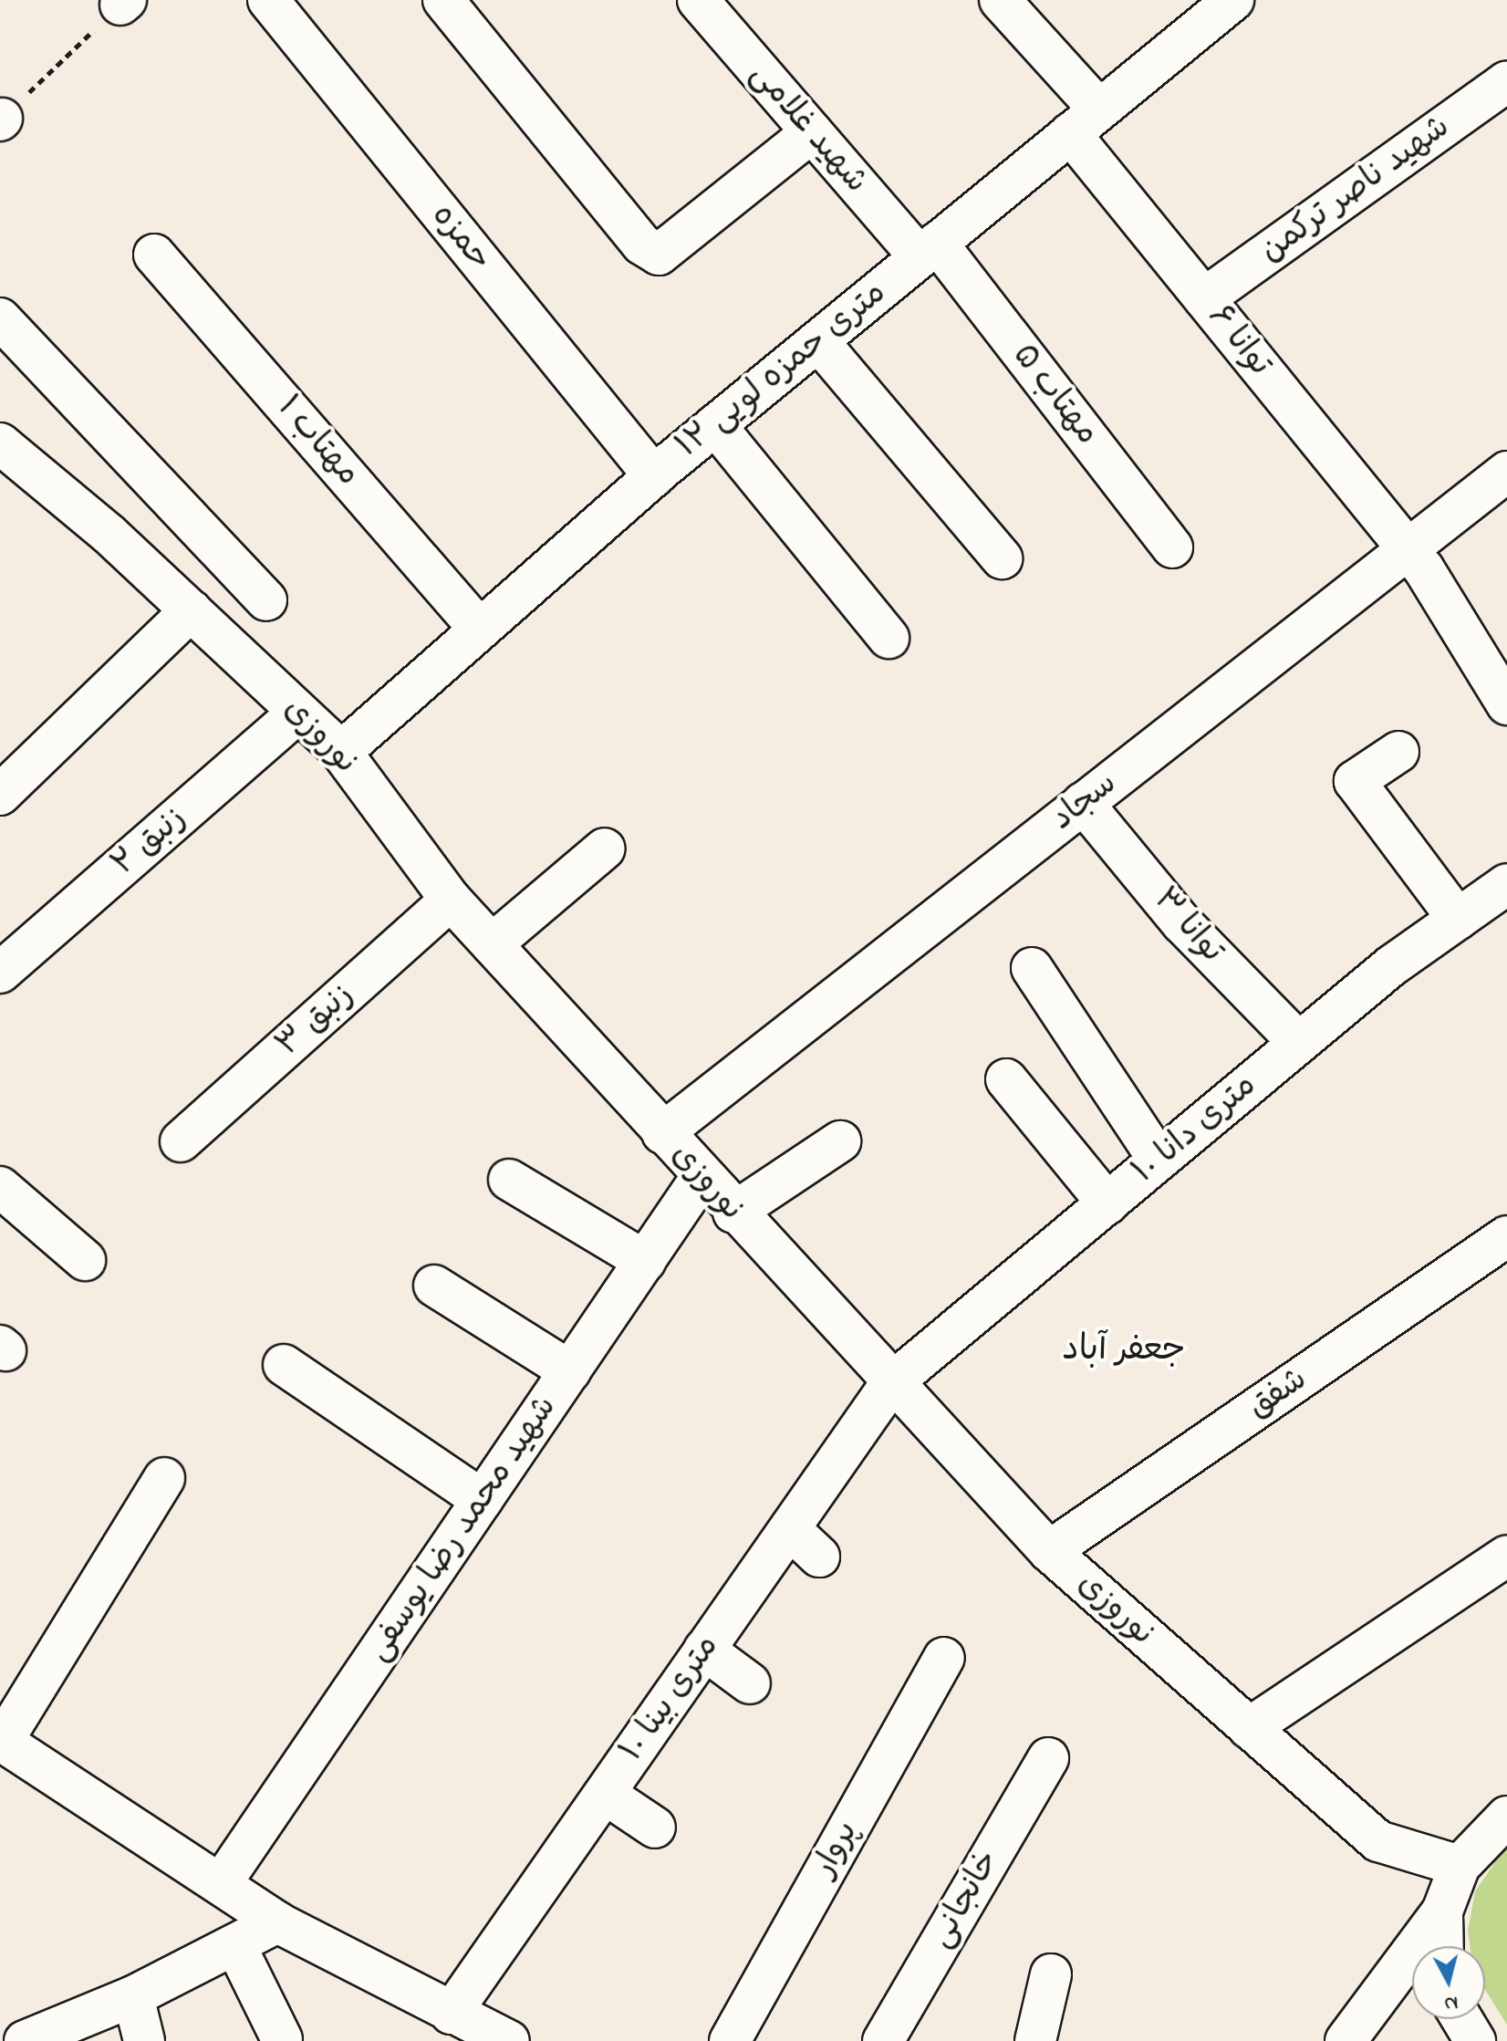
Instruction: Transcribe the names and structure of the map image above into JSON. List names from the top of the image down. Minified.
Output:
{"streets":{"street":["شهید غلامی","شهید ناصر ترکمن","حمزه","توانا ۶","۱۲ متری حمزه لویی","مهتاب ۵","مهتاب ۱","نوروزی","سجاد","زنبق ۲","توانا ۳","زنبق ۳","۱۰ متری دانا","شفق","شهید محمد رضا یوسفی","۱۰ متری بینا","پروار","خانجانی"]},"crossings":[["شهید غلامی","۱۲ متری حمزه لویی"],["شهید غلامی","مهتاب ۵"],["شهید ناصر ترکمن","توانا ۶"],["حمزه","۱۲ متری حمزه لویی"],["توانا ۶","۱۲ متری حمزه لویی"],["توانا ۶","سجاد"],["۱۲ متری حمزه لویی","مهتاب ۵"],["۱۲ متری حمزه لویی","مهتاب ۱"],["۱۲ متری حمزه لویی","نوروزی"],["نوروزی","سجاد"],["نوروزی","زنبق ۲"],["نوروزی","زنبق ۳"],["نوروزی","۱۰ متری دانا"],["نوروزی","شفق"],["نوروزی","شهید محمد رضا یوسفی"],["نوروزی","۱۰ متری بینا"],["سجاد","توانا ۳"],["توانا ۳","۱۰ متری دانا"],["۱۰ متری دانا","۱۰ متری بینا"]],"districts":["جعفر آباد"],"north":"bottom"}
